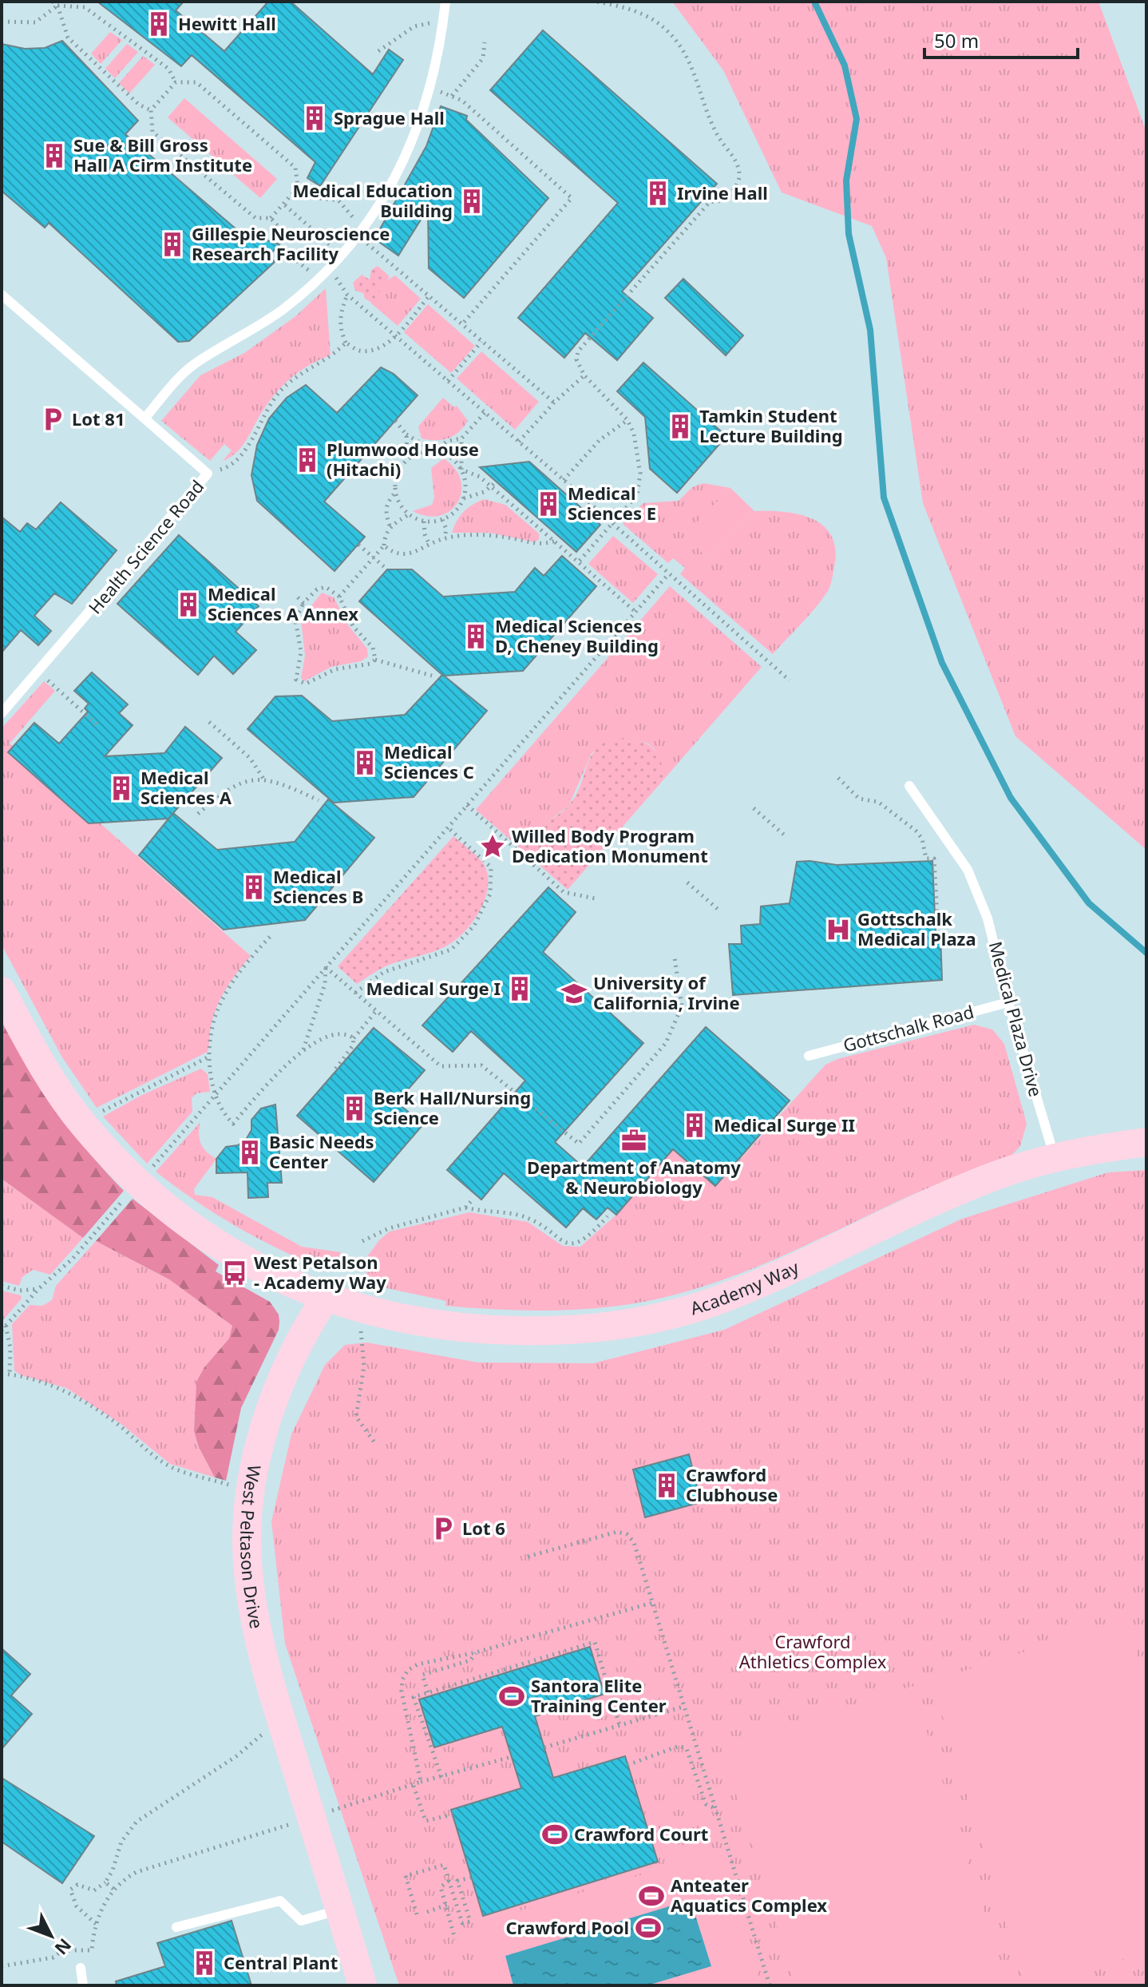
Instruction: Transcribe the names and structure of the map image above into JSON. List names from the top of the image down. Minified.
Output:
{"streets":{"street":["Academy Way","West Peltason Drive"],"lane":["Health Science Road","Medical Plaza Drive","Gottschalk Road"]},"crossings":[["Medical Plaza Drive","Gottschalk Road"],["Medical Plaza Drive","Academy Way"],["Academy Way","West Peltason Drive"]],"parks":["Crawford Athletics Complex"],"places":{"building":["Hewitt Hall","Sprague Hall","Sue & Bill Gross Hall A Cirm Institute","Irvine Hall","Medical Education Building","Gillespie Neuroscience Research Facility","Tamkin Student Lecture Building","Plumwood House (Hitachi)","Medical Sciences E","Medical Sciences A Annex","Medical Sciences D, Cheney Building","Medical Sciences C","Medical Sciences A","Medical Sciences B","Medical Surge I","Berk Hall/Nursing Science","Medical Surge II","Basic Needs Center","Crawford Clubhouse","Central Plant"],"parking":["Lot 81","Lot 6"],"place":["Willed Body Program Dedication Monument"],"hospital":["Gottschalk Medical Plaza"],"school or university":["University of California, Irvine"],"office":["Department of Anatomy & Neurobiology"],"bus stop":["West Petalson - Academy Way"],"sports":["Santora Elite Training Center","Crawford Court","Anteater Aquatics Complex","Crawford Pool"]},"scale_bar":"50 m","north":"bottom right"}
